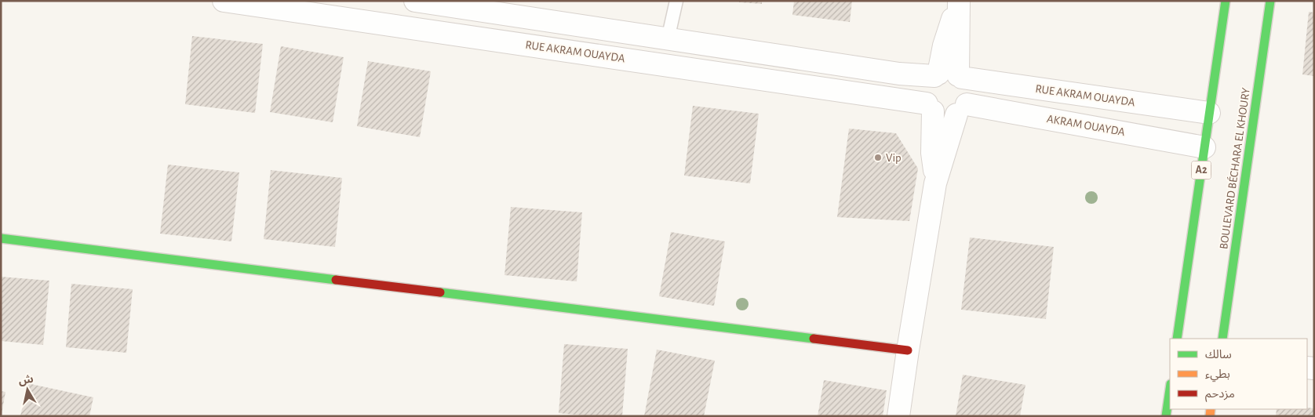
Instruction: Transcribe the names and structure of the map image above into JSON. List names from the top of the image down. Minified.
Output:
{"streets":{"main road":["BOULEVARD BÉCHARA EL KHOURY","A2"],"street":["RUE AKRAM OUAYDA","AKRAM OUAYDA"]},"crossings":[["RUE AKRAM OUAYDA","AKRAM OUAYDA"],["RUE AKRAM OUAYDA","A2"],["AKRAM OUAYDA","A2"]],"places":["Vip"],"legend":["سالك","بطيء","مزدحم"],"north":"top"}
